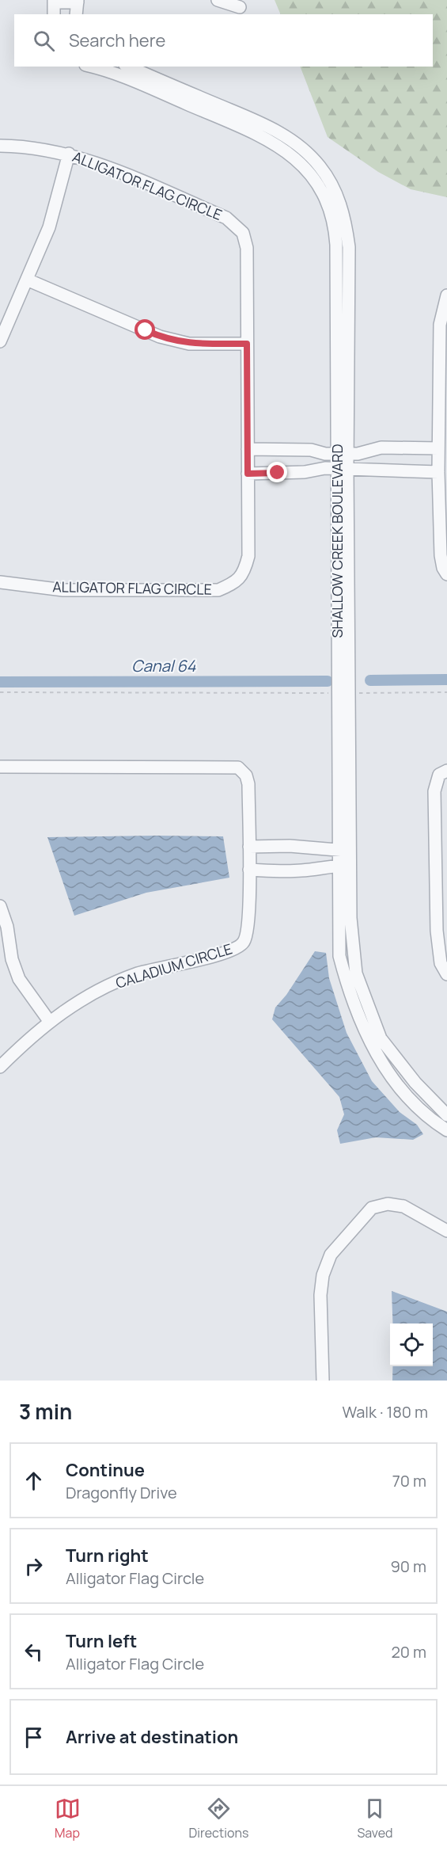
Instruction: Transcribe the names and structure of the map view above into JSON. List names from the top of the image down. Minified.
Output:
{"streets":{"street":["ALLIGATOR FLAG CIRCLE","SHALLOW CREEK BOULEVARD","CALADIUM CIRCLE"]},"water":["Canal 64"],"page":{"search":"Search here","heading":["3 min","Walk · 180 m"],"list":[["Continue","Dragonfly Drive","70 m"],["Turn right","Alligator Flag Circle","90 m"],["Turn left","Alligator Flag Circle","20 m"],"Arrive at destination"],"nav":["Map","Directions","Saved"]}}
